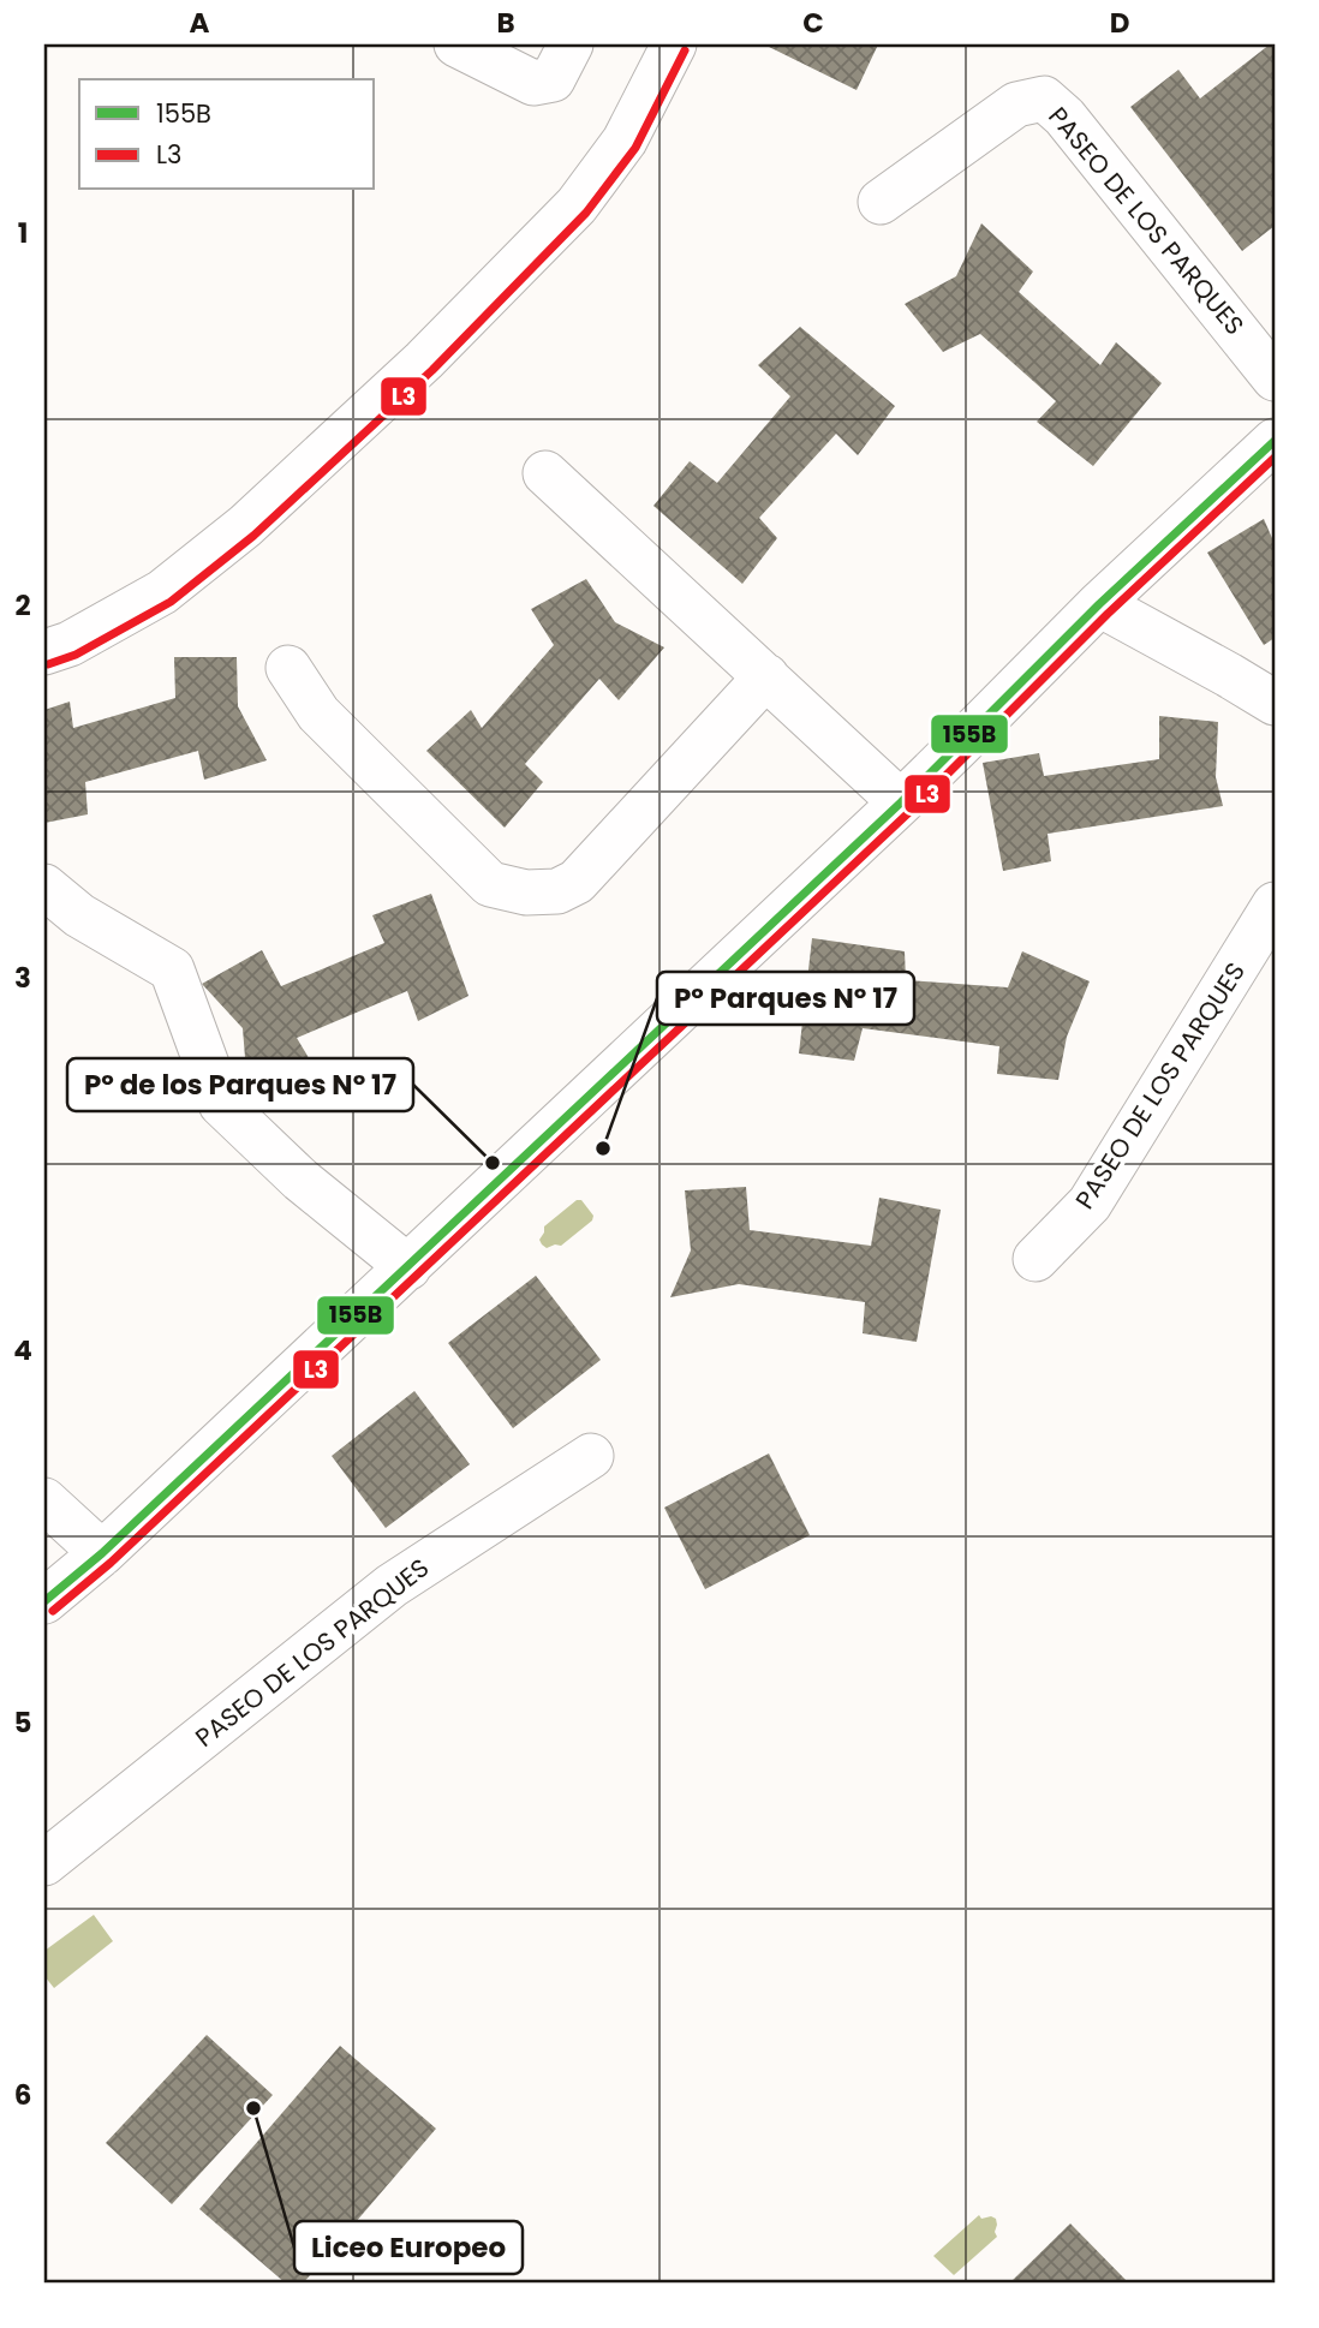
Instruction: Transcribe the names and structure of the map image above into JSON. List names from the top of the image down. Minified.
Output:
{"streets":{"street":["PASEO DE LOS PARQUES"]},"places":["Pº Parques Nº 17","Pº de los Parques Nº 17","Liceo Europeo"],"lines":["transit line L3","transit line 155B"],"legend":["155B","L3"],"grid":{"columns":["A","B","C","D"],"rows":["1","2","3","4","5","6"]}}
